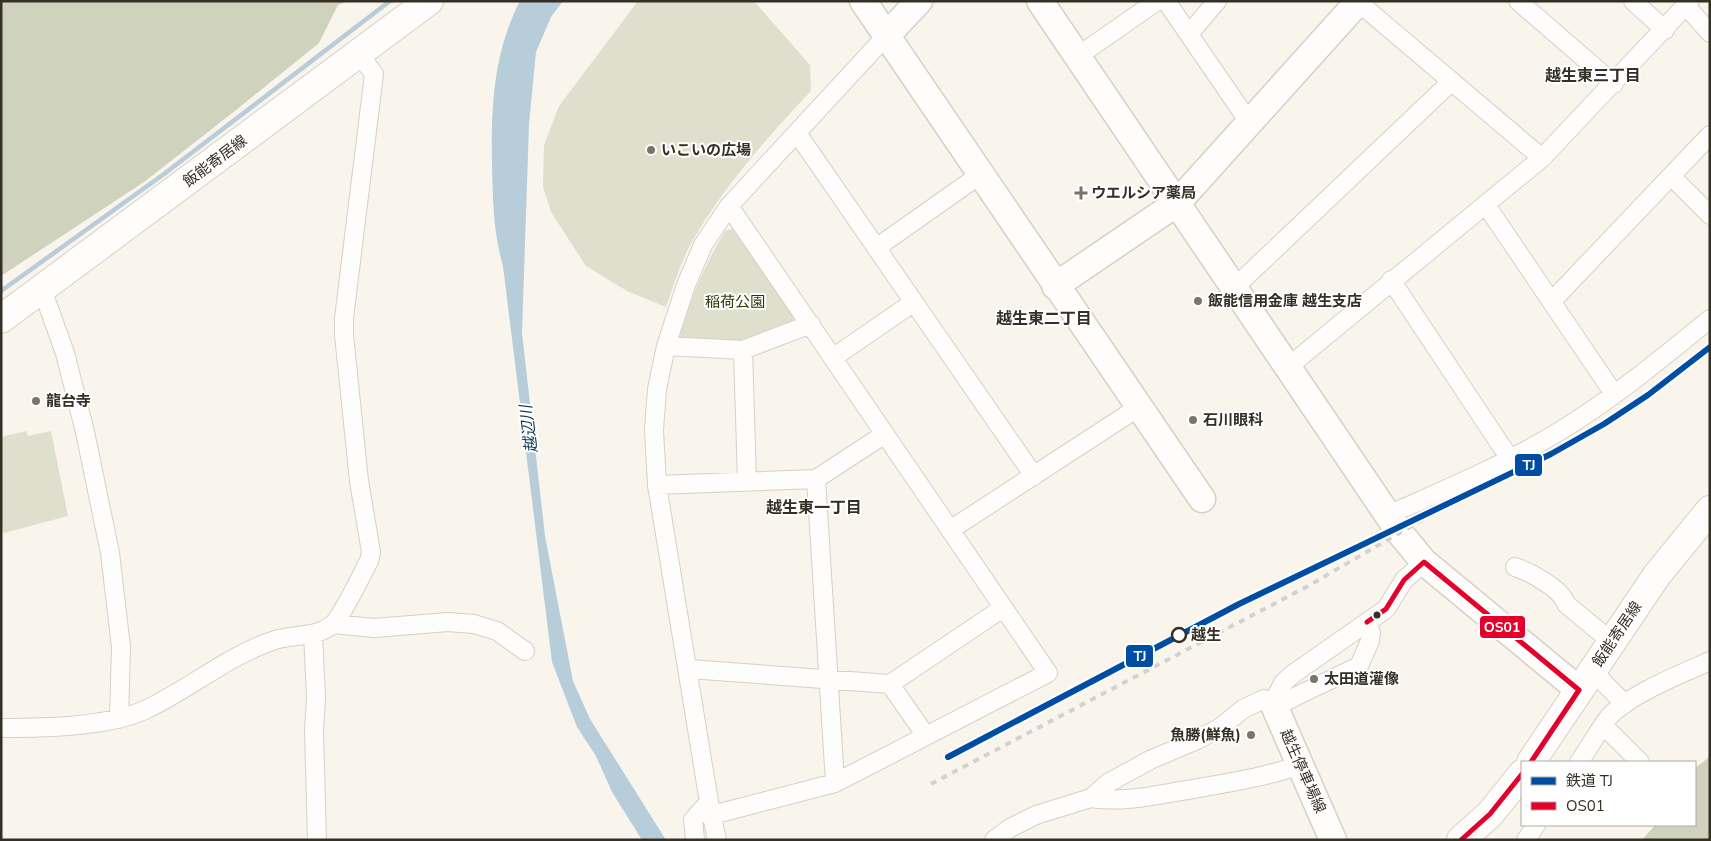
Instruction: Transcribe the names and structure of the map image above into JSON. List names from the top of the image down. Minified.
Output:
{"streets":{"main road":["飯能寄居線"],"street":["越生停車場線"]},"districts":["越生東三丁目","越生東二丁目","越生東一丁目"],"water":["越辺川"],"parks":["稲荷公園"],"places":{"other":["いこいの広場","飯能信用金庫 越生支店","龍台寺","石川眼科","越生","太田道灌像","魚勝(鮮魚)"],"health":["ウエルシア薬局"]},"lines":["rail line TJ","transit line OS01"],"legend":["鉄道 TJ","OS01"]}
